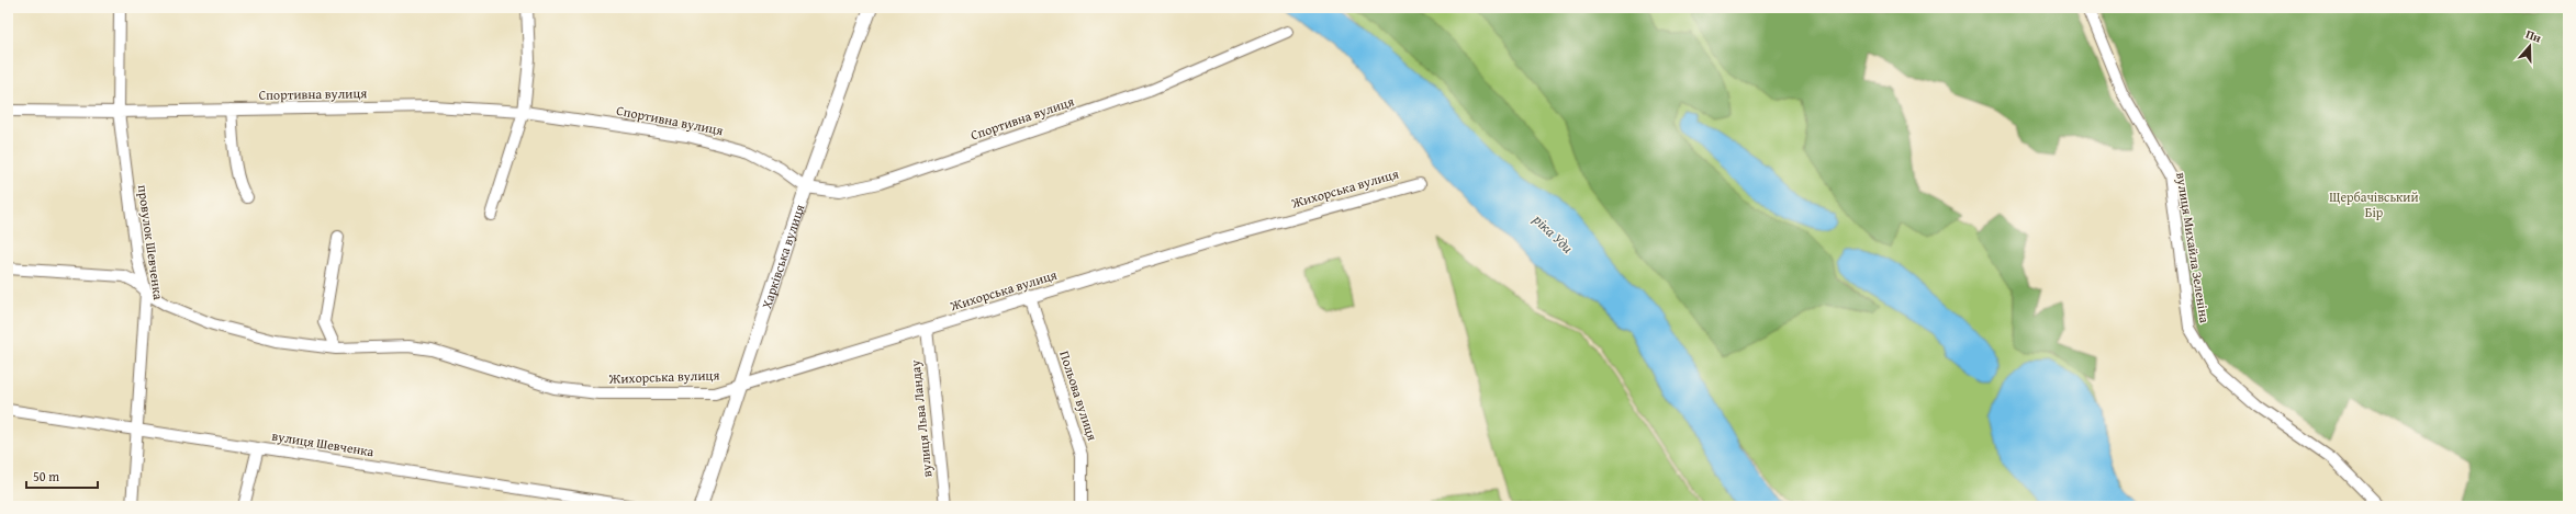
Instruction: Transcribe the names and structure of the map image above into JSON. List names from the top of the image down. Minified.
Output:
{"streets":{"main road":["Харківська вулиця"],"street":["Спортивна вулиця","Жихорська вулиця","провулок Шевченка","вулиця Михайла Зеленіна","Польова вулиця","вулиця Льва Ландау","вулиця Шевченка"]},"crossings":[["Спортивна вулиця","провулок Шевченка"],["Спортивна вулиця","Харківська вулиця"],["Жихорська вулиця","провулок Шевченка"],["Жихорська вулиця","Харківська вулиця"],["Жихорська вулиця","Польова вулиця"],["Жихорська вулиця","вулиця Льва Ландау"],["провулок Шевченка","вулиця Шевченка"]],"water":["ріка Уди"],"parks":["Щербачівський Бір"],"scale_bar":"50 m","north":"top"}
